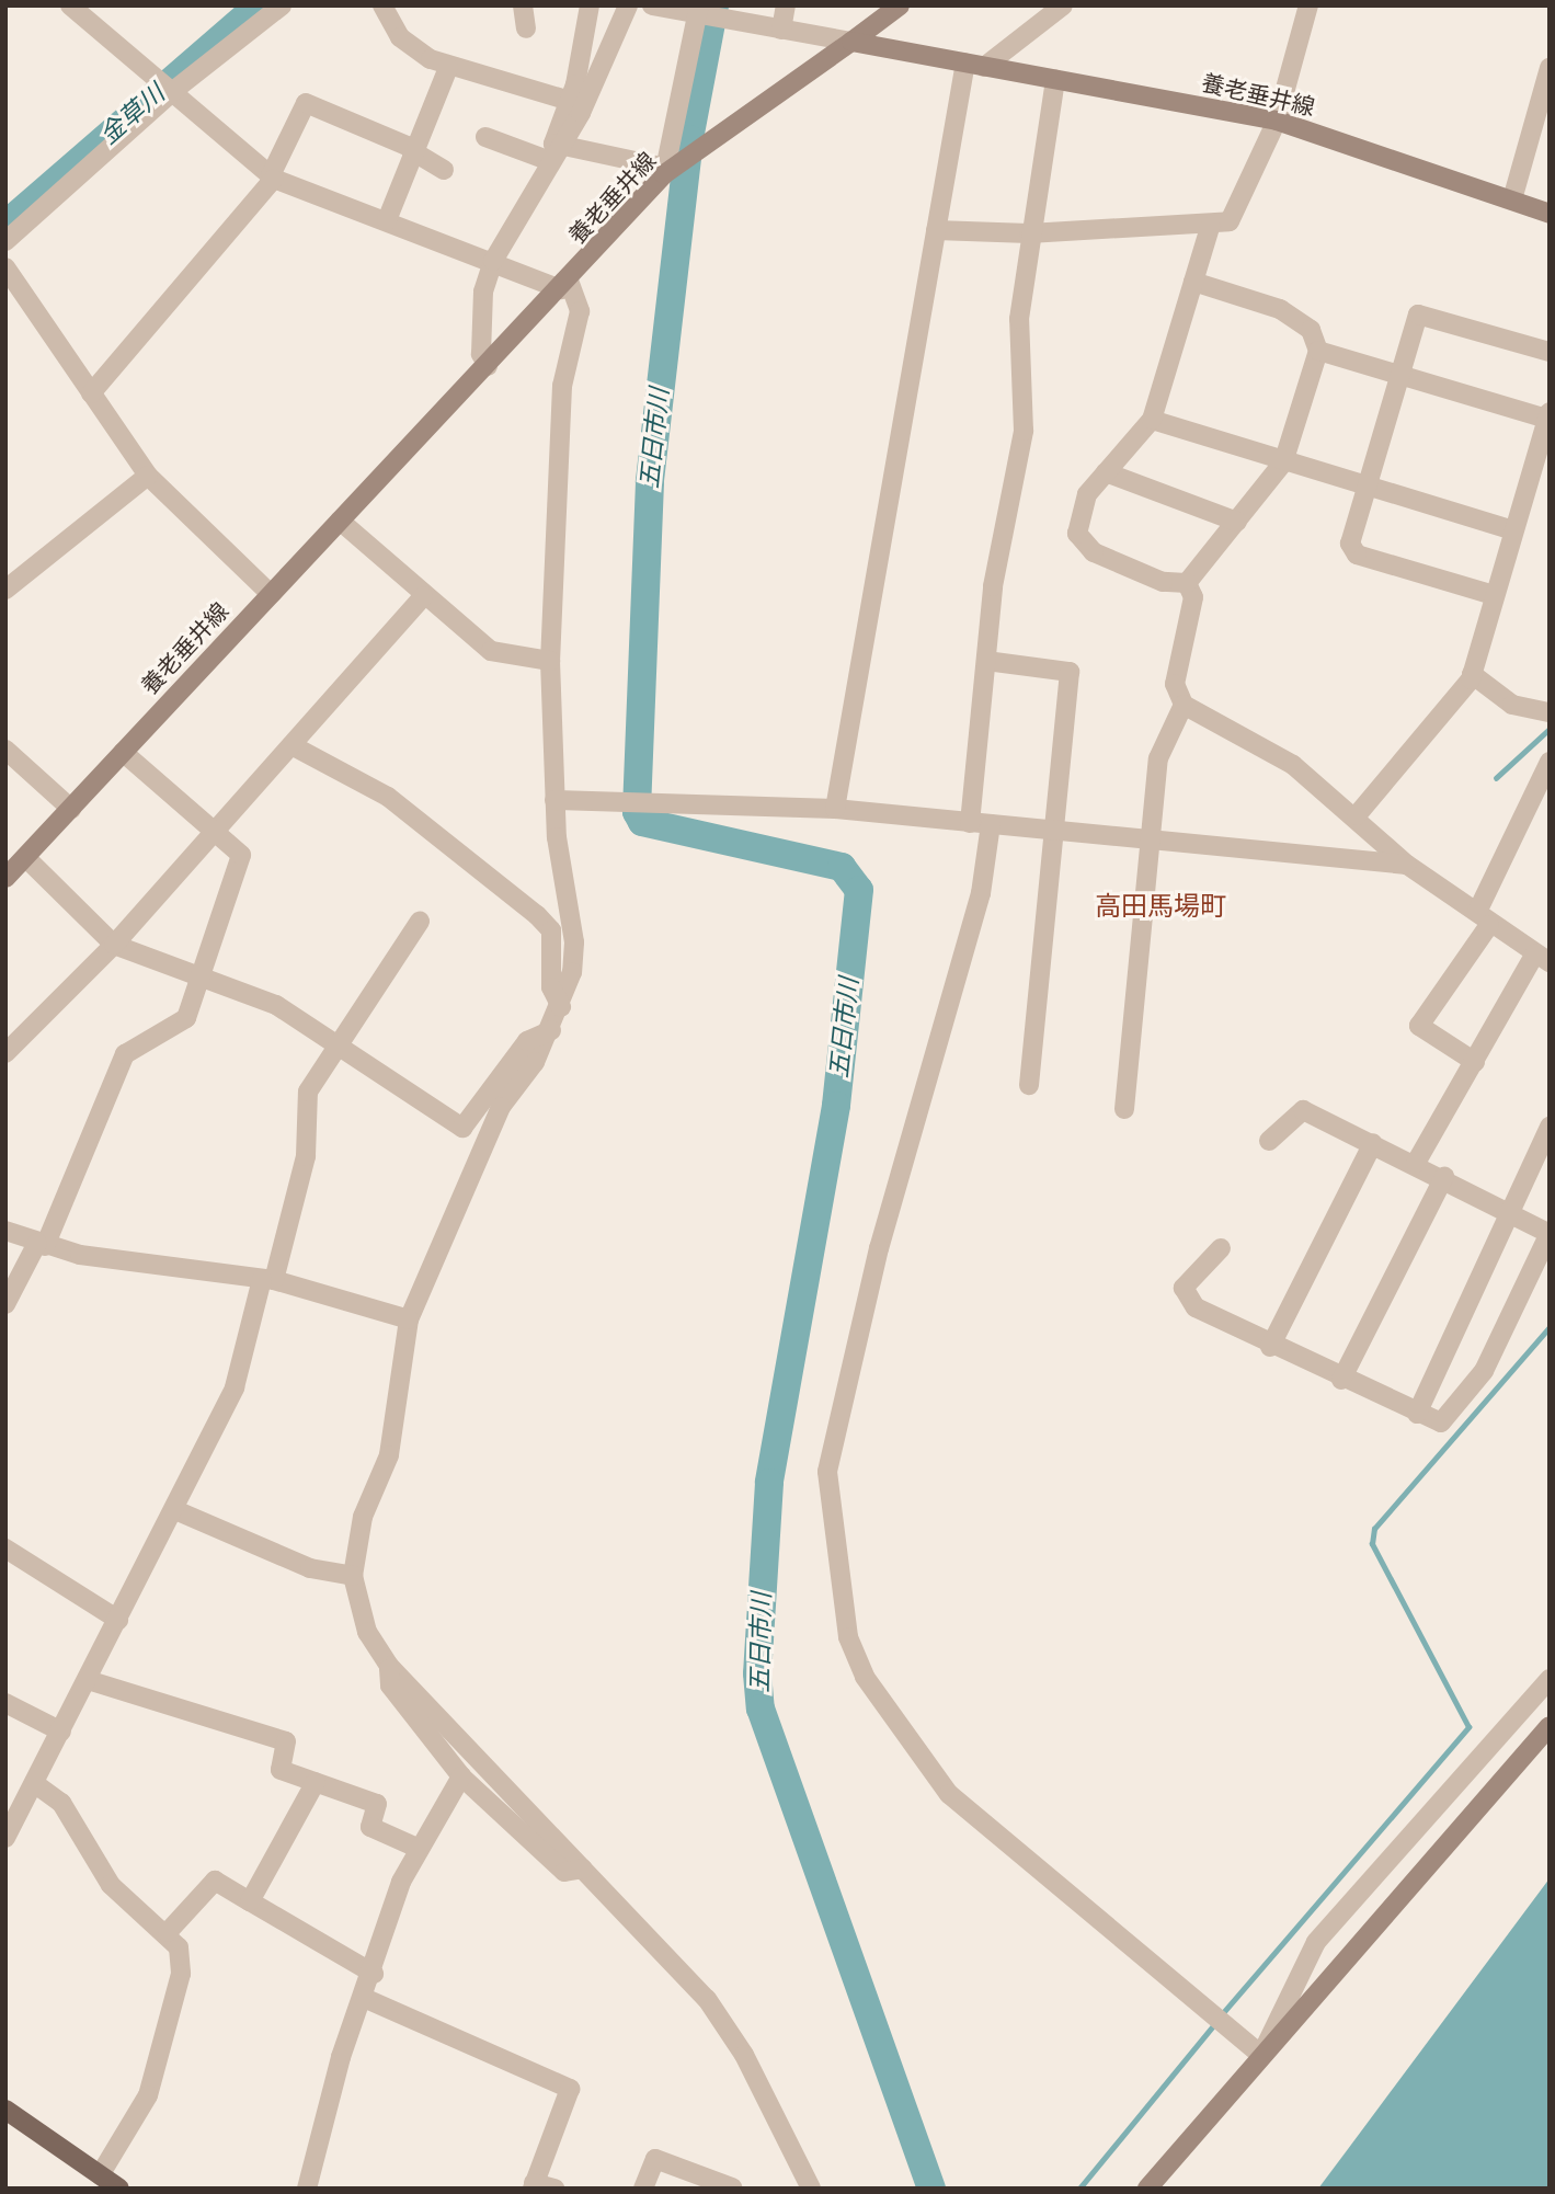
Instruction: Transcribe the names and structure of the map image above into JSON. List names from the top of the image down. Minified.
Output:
{"streets":{"main road":["養老垂井線"]},"districts":["高田馬場町"],"water":["金草川","五日市川"]}
